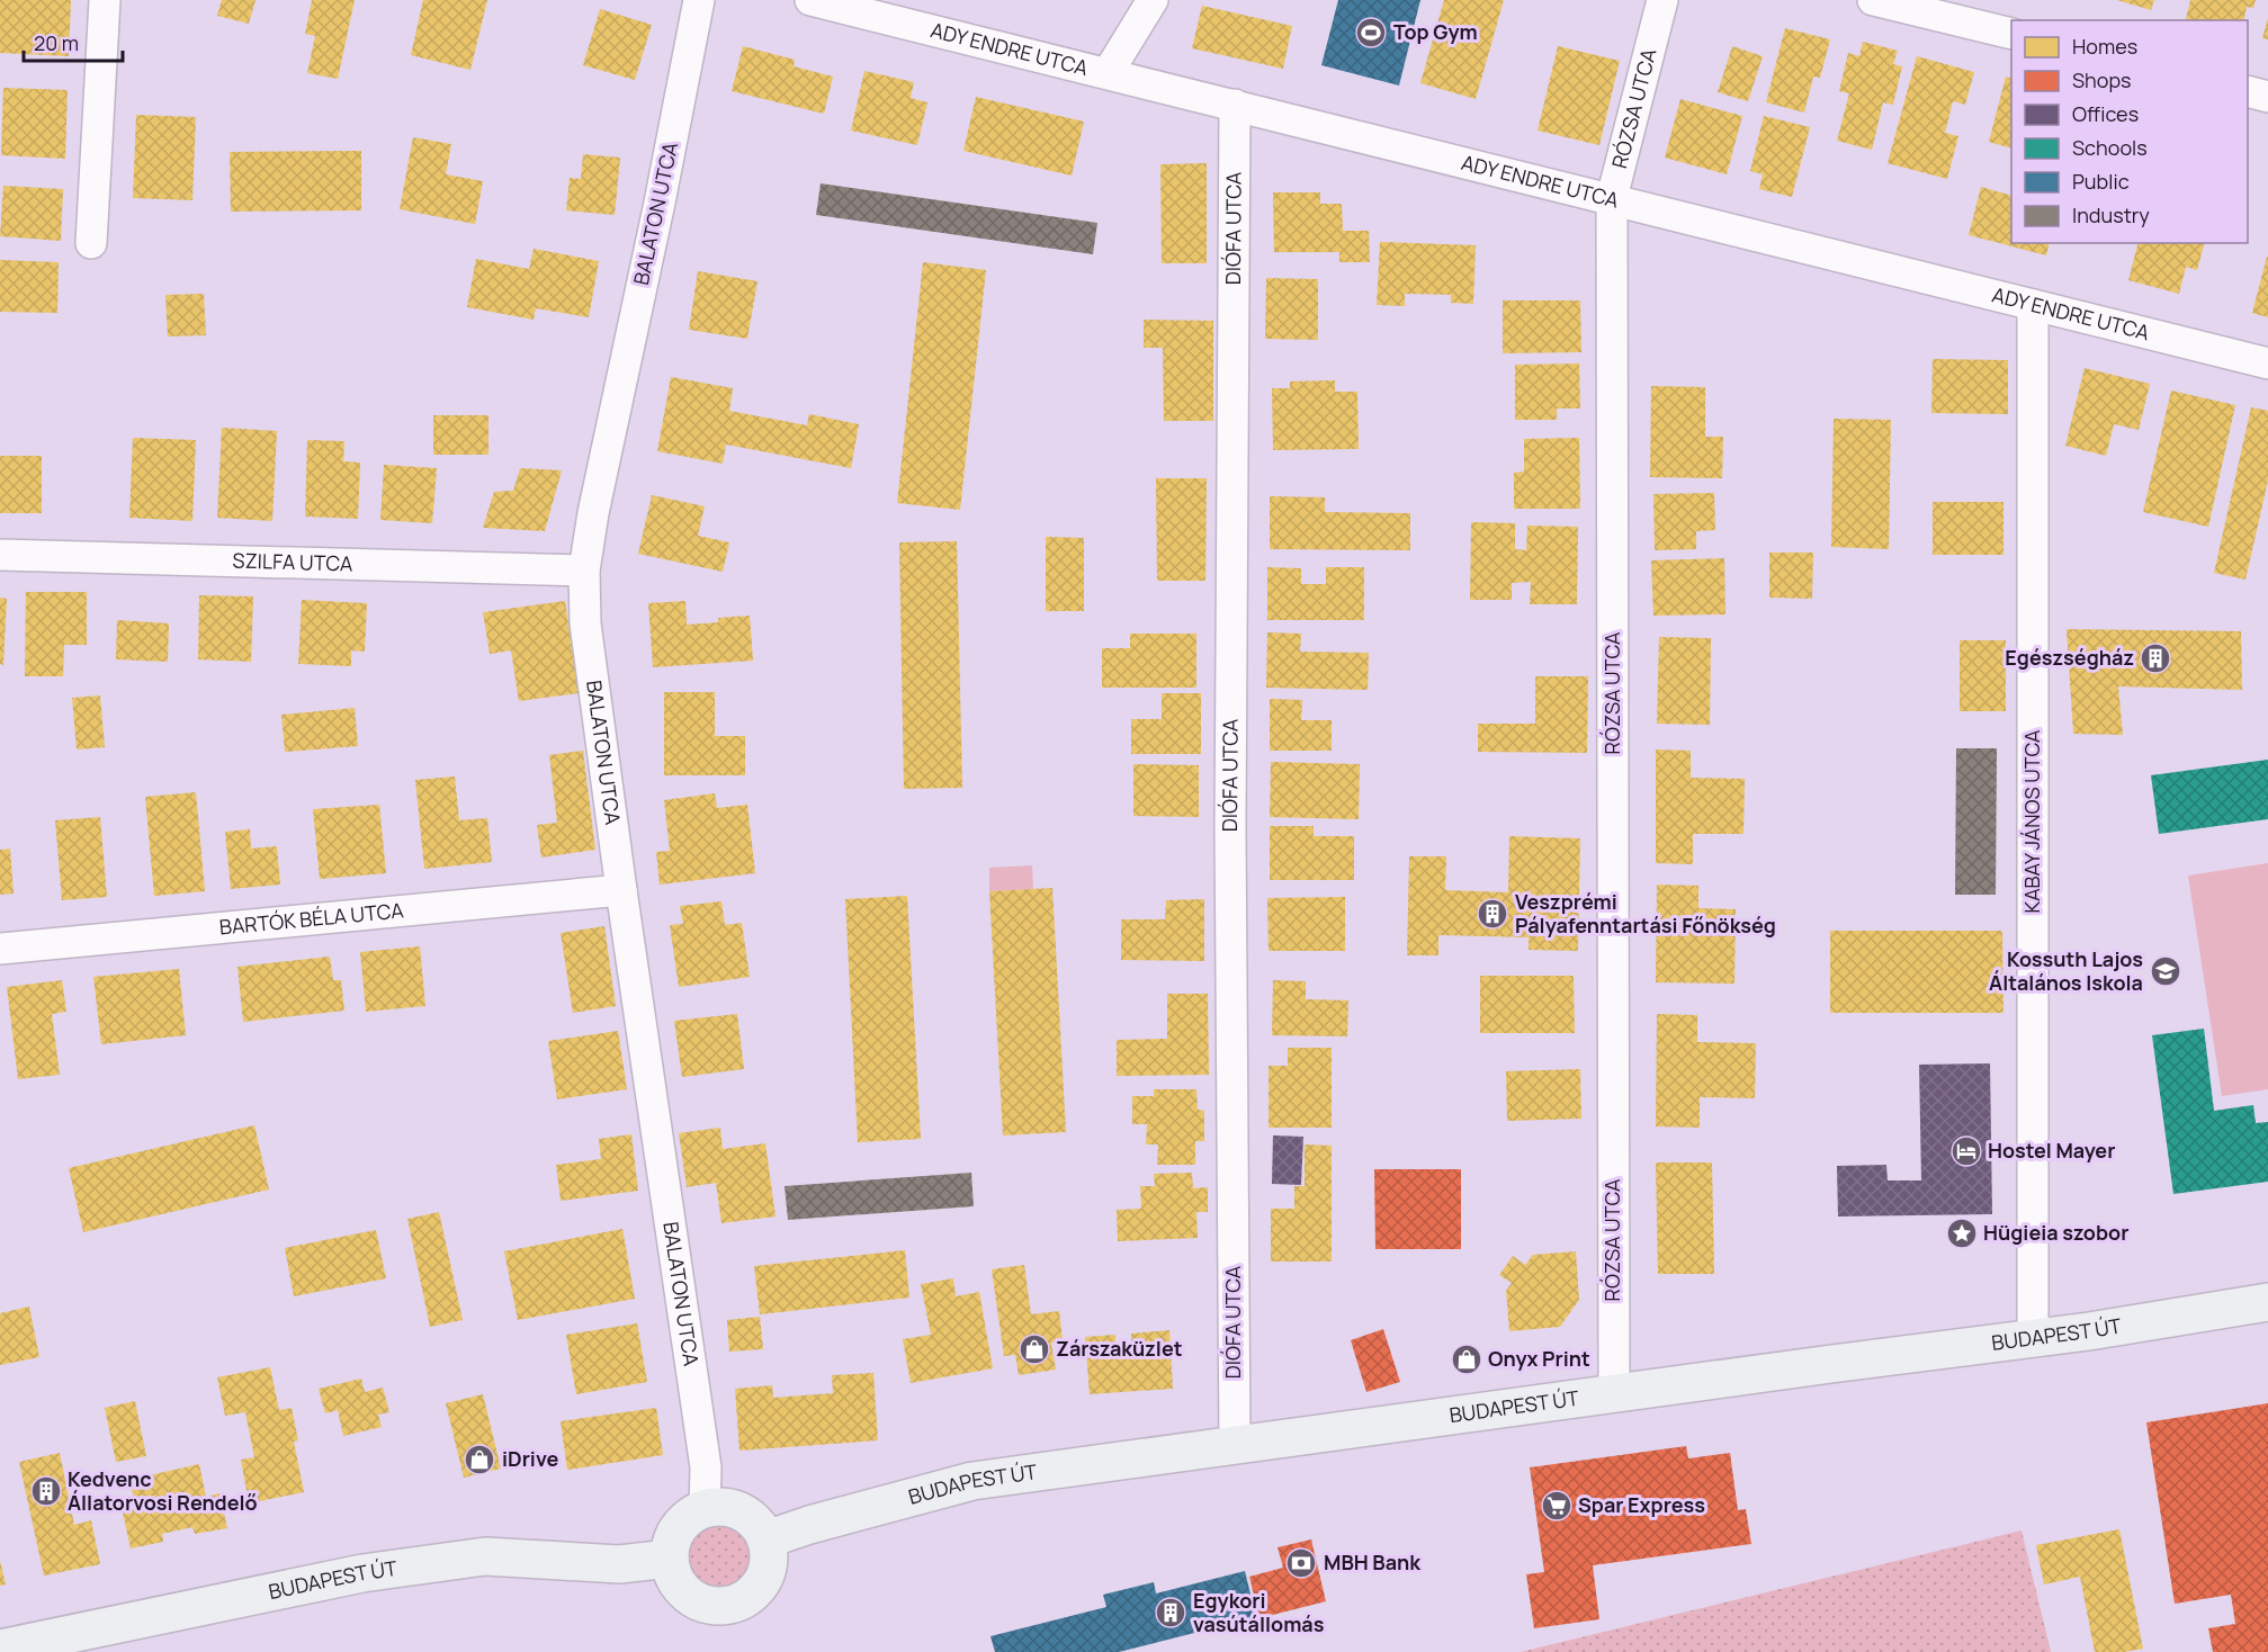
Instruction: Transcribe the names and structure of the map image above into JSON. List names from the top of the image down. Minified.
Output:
{"streets":{"main road":["BUDAPEST ÚT"],"street":["ADY ENDRE UTCA","RÓZSA UTCA","BALATON UTCA","DIÓFA UTCA","SZILFA UTCA","KABAY JÁNOS UTCA","BARTÓK BÉLA UTCA"]},"crossings":[["ADY ENDRE UTCA","RÓZSA UTCA"],["ADY ENDRE UTCA","DIÓFA UTCA"],["ADY ENDRE UTCA","KABAY JÁNOS UTCA"],["RÓZSA UTCA","BUDAPEST ÚT"],["BALATON UTCA","SZILFA UTCA"],["BALATON UTCA","BARTÓK BÉLA UTCA"],["BALATON UTCA","BUDAPEST ÚT"],["DIÓFA UTCA","BUDAPEST ÚT"],["KABAY JÁNOS UTCA","BUDAPEST ÚT"]],"places":{"sports":["Top Gym"],"building":["Egészségház","Veszprémi Pályafenntartási Főnökség","Kedvenc Állatorvosi Rendelő","Egykori vasútállomás"],"school or university":["Kossuth Lajos Általános Iskola"],"hotel":["Hostel Mayer"],"place":["Hügieia szobor"],"shop":["Zárszaküzlet","Onyx Print","iDrive"],"supermarket":["Spar Express"],"bank":["MBH Bank"]},"legend":["Homes","Shops","Offices","Schools","Public","Industry"],"scale_bar":"20 m"}
